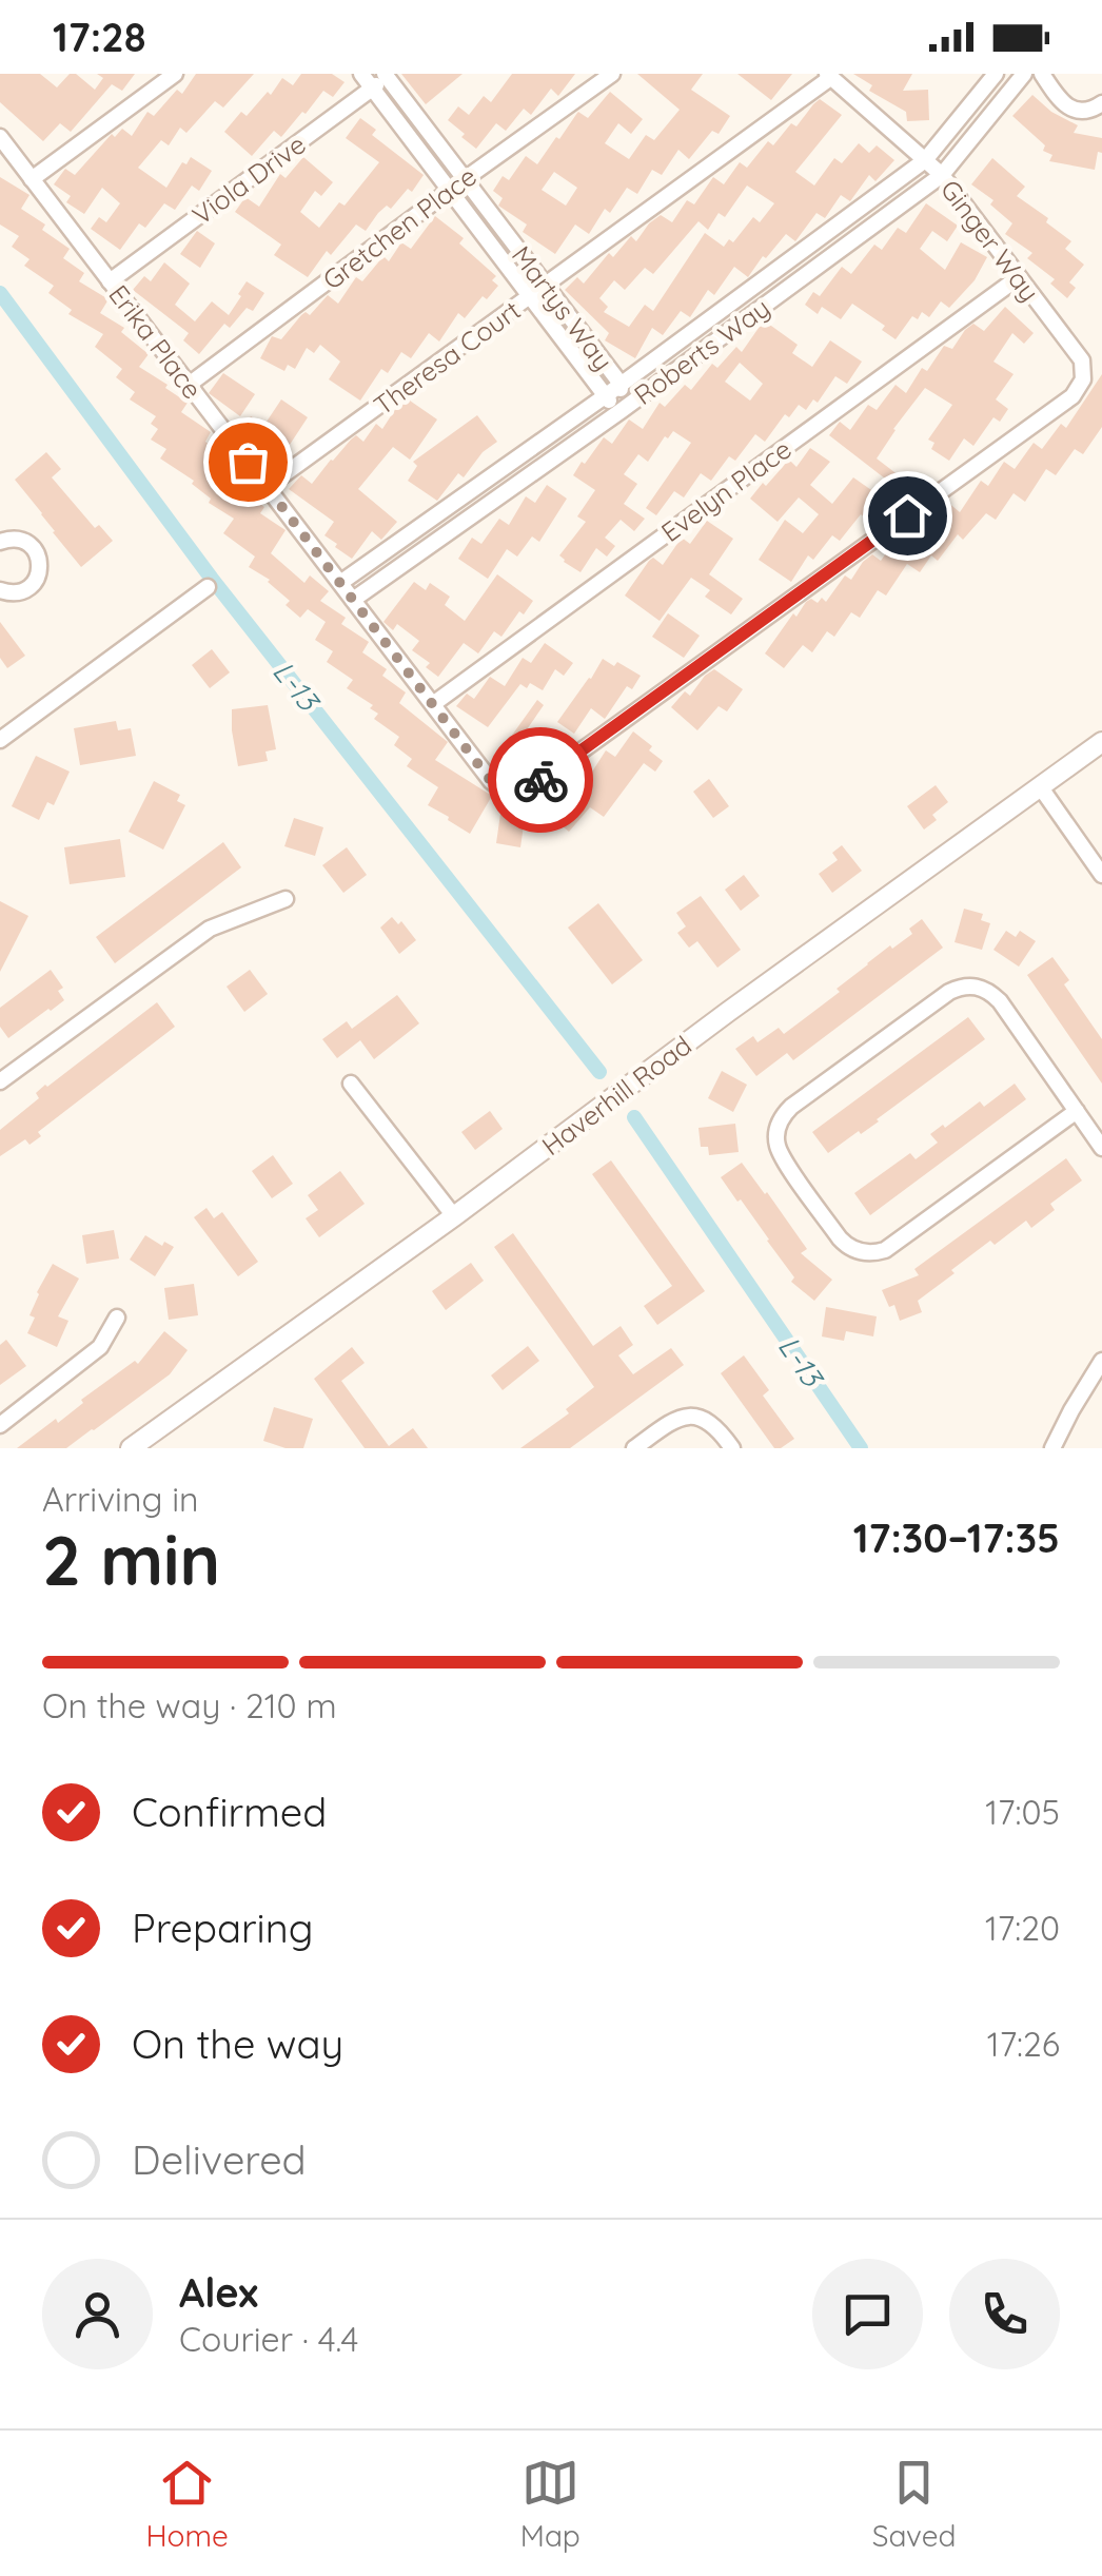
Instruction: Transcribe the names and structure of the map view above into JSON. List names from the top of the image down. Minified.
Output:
{"streets":{"street":["Viola Drive","Gretchen Place","Ginger Way","Martys Way","Erika Place","Roberts Way","Theresa Court","Evelyn Place","Haverhill Road"]},"crossings":[["Viola Drive","Martys Way"],["Viola Drive","Erika Place"],["Gretchen Place","Martys Way"],["Gretchen Place","Erika Place"],["Ginger Way","Erika Place"],["Ginger Way","Roberts Way"],["Ginger Way","Theresa Court"],["Ginger Way","Evelyn Place"],["Martys Way","Roberts Way"],["Martys Way","Theresa Court"],["Erika Place","Roberts Way"],["Erika Place","Theresa Court"],["Erika Place","Evelyn Place"]],"water":["L-13"],"page":{"status":"17:28","heading":["2 min","Arriving in","17:30–17:35"],"panel":["Alex","Courier · 4.4"],"bar":"On the way · 210 m","list":[["Confirmed","17:05"],["Preparing","17:20"],["On the way","17:26"],"Delivered"],"tabs":["Home","Map","Saved"]}}
